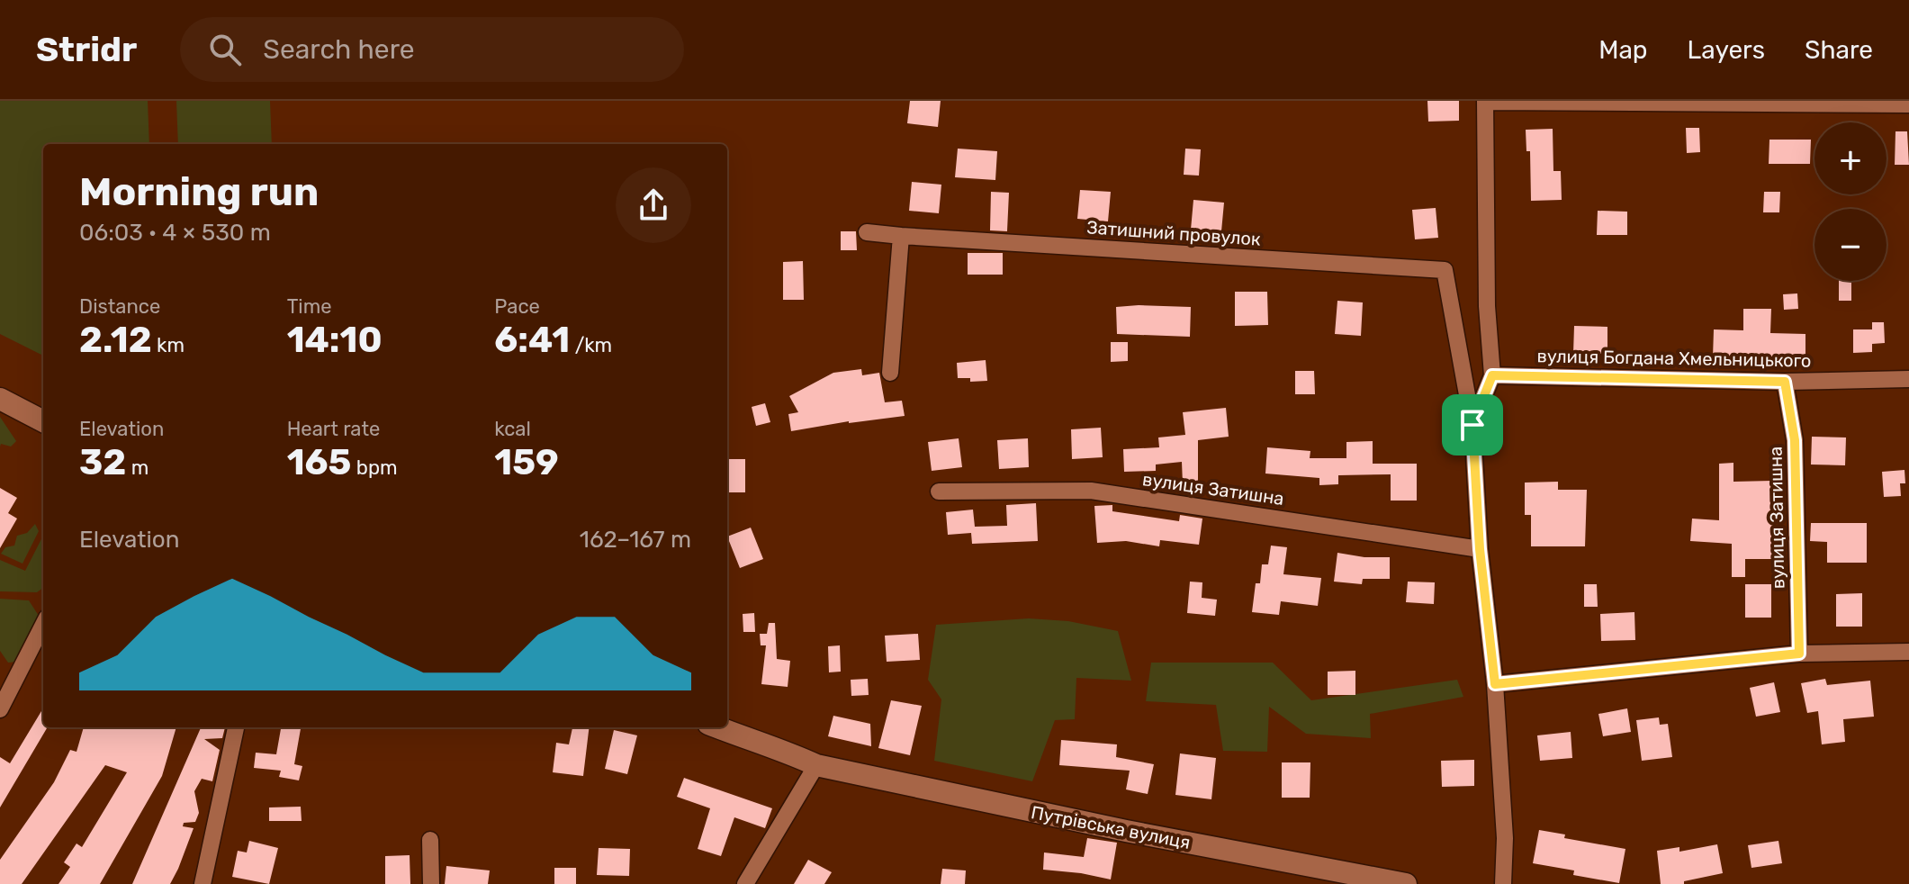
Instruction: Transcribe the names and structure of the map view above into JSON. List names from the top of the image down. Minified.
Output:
{"streets":{"main road":["Путрівська вулиця"],"street":["Затишний провулок","вулиця Богдана Хмельницького","вулиця Затишна"]},"crossings":[["вулиця Богдана Хмельницького","вулиця Затишна"]],"page":{"header":"Stridr","search":"Search here","nav":["Map","Layers","Share"],"map_buttons":["+","−"],"heading":["Morning run","06:03 · 4 × 530 m"],"stats":[["Distance","2.12 km"],["Time","14:10"],["Pace","6:41 /km"],["Elevation","32 m"],["Heart rate","165 bpm"],["kcal","159"]],"chart":["Elevation","162–167 m"]}}
